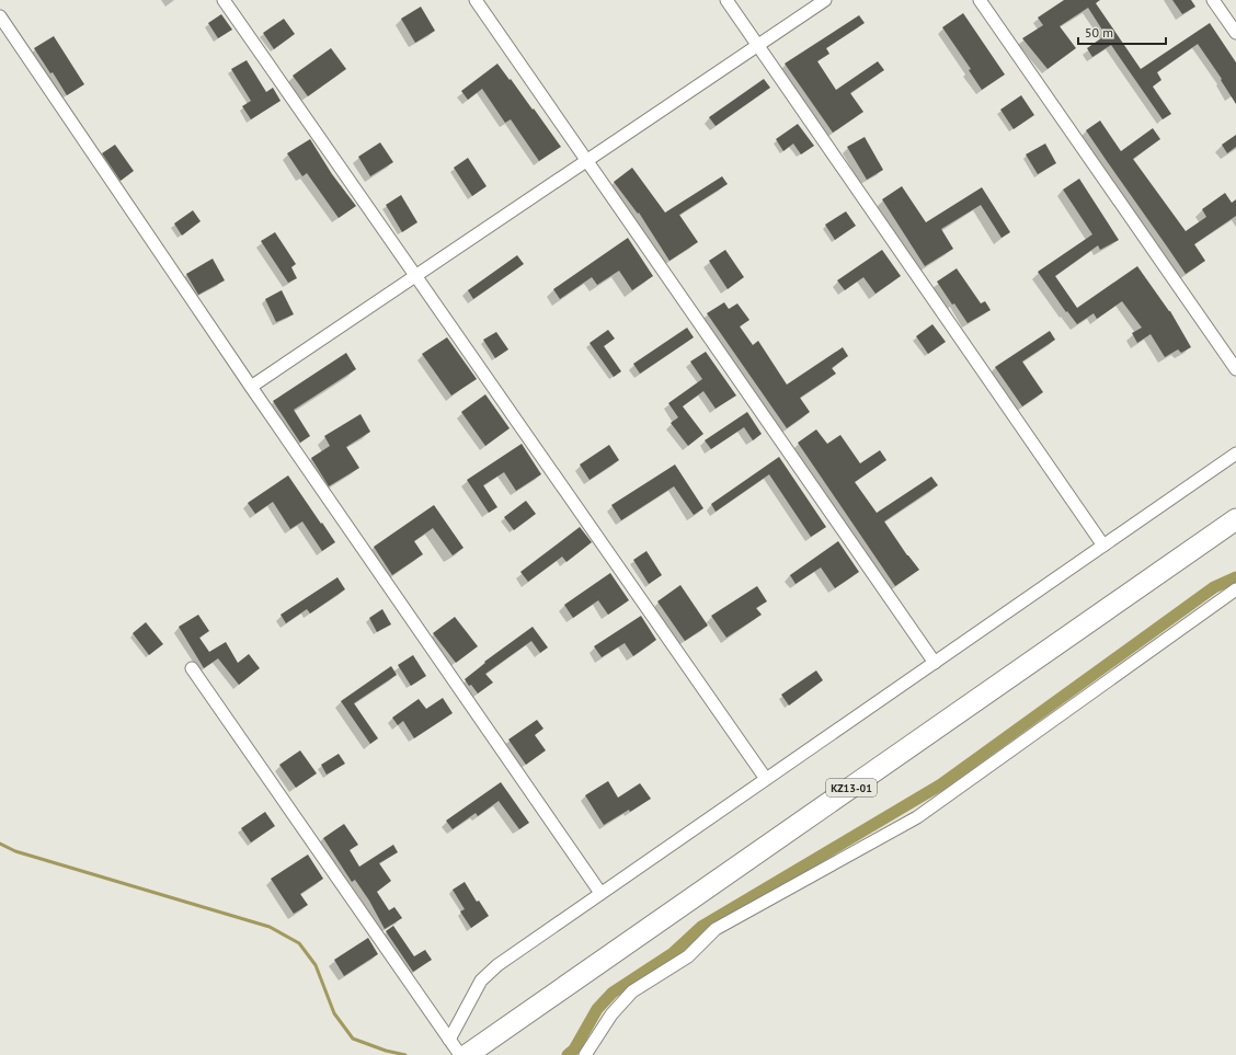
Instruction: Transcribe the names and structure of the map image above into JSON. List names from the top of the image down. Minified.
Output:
{"streets":{"highway":["KZ13-01"]},"scale_bar":"50 m"}
